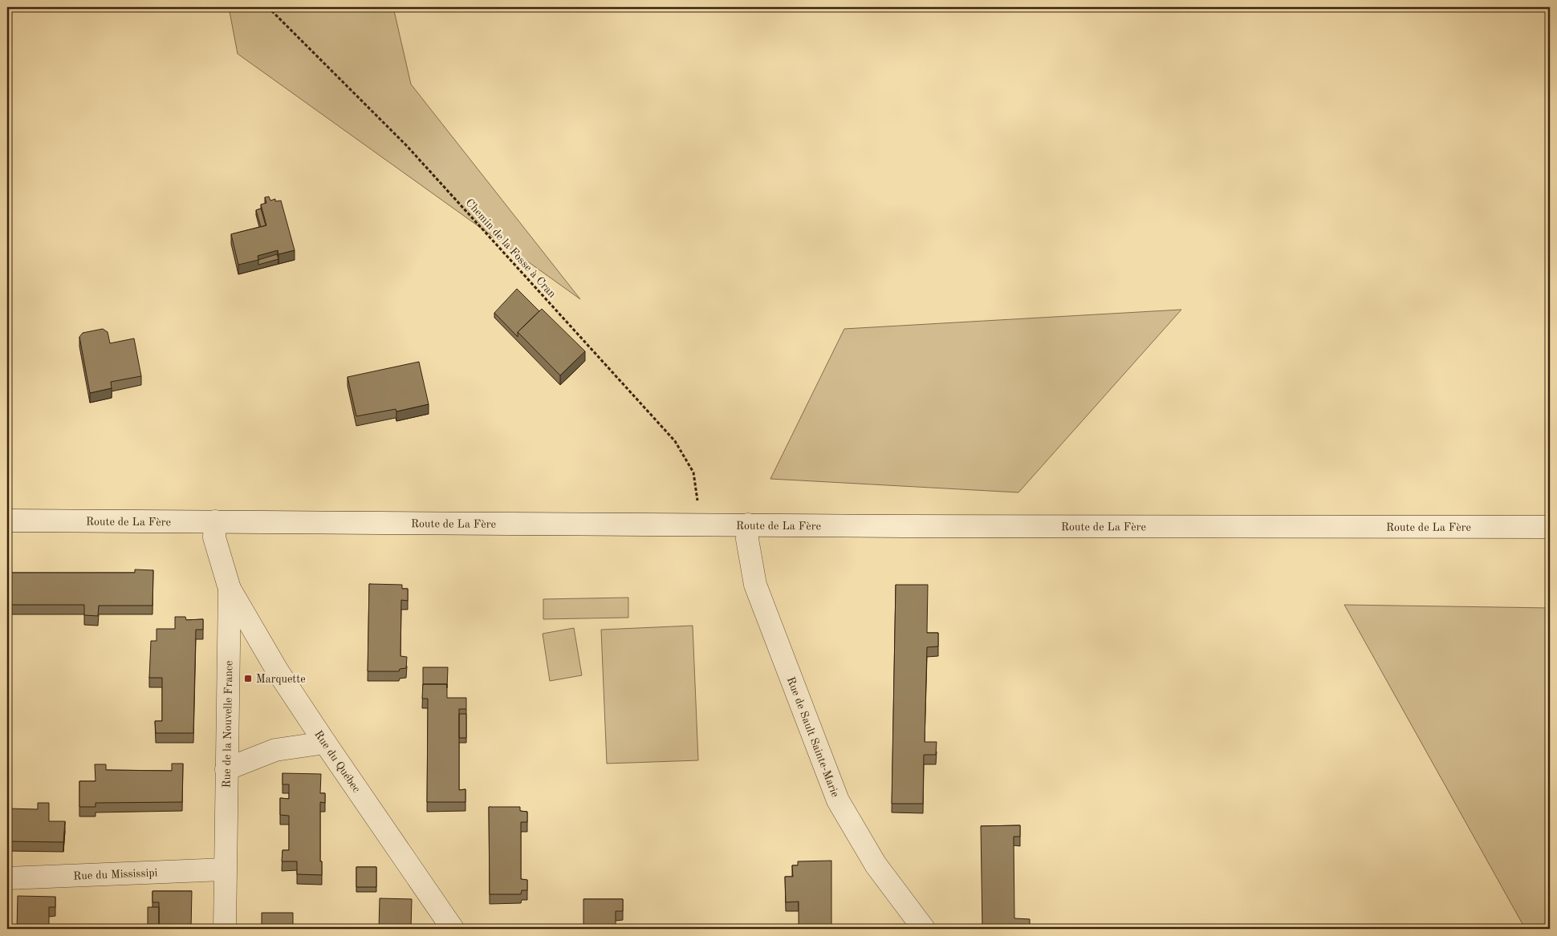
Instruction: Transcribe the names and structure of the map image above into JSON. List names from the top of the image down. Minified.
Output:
{"streets":{"street":["Route de La Fère","Rue de la Nouvelle France","Rue de Sault Sainte-Marie","Rue du Québec","Rue du Mississipi"],"path":["Chemin de la Fosse à Cran"]},"crossings":[["Chemin de la Fosse à Cran","Route de La Fère"],["Route de La Fère","Rue de la Nouvelle France"],["Route de La Fère","Rue de Sault Sainte-Marie"],["Rue de la Nouvelle France","Rue du Québec"],["Rue de la Nouvelle France","Rue du Mississipi"]],"places":{"transit":["Marquette"]}}
